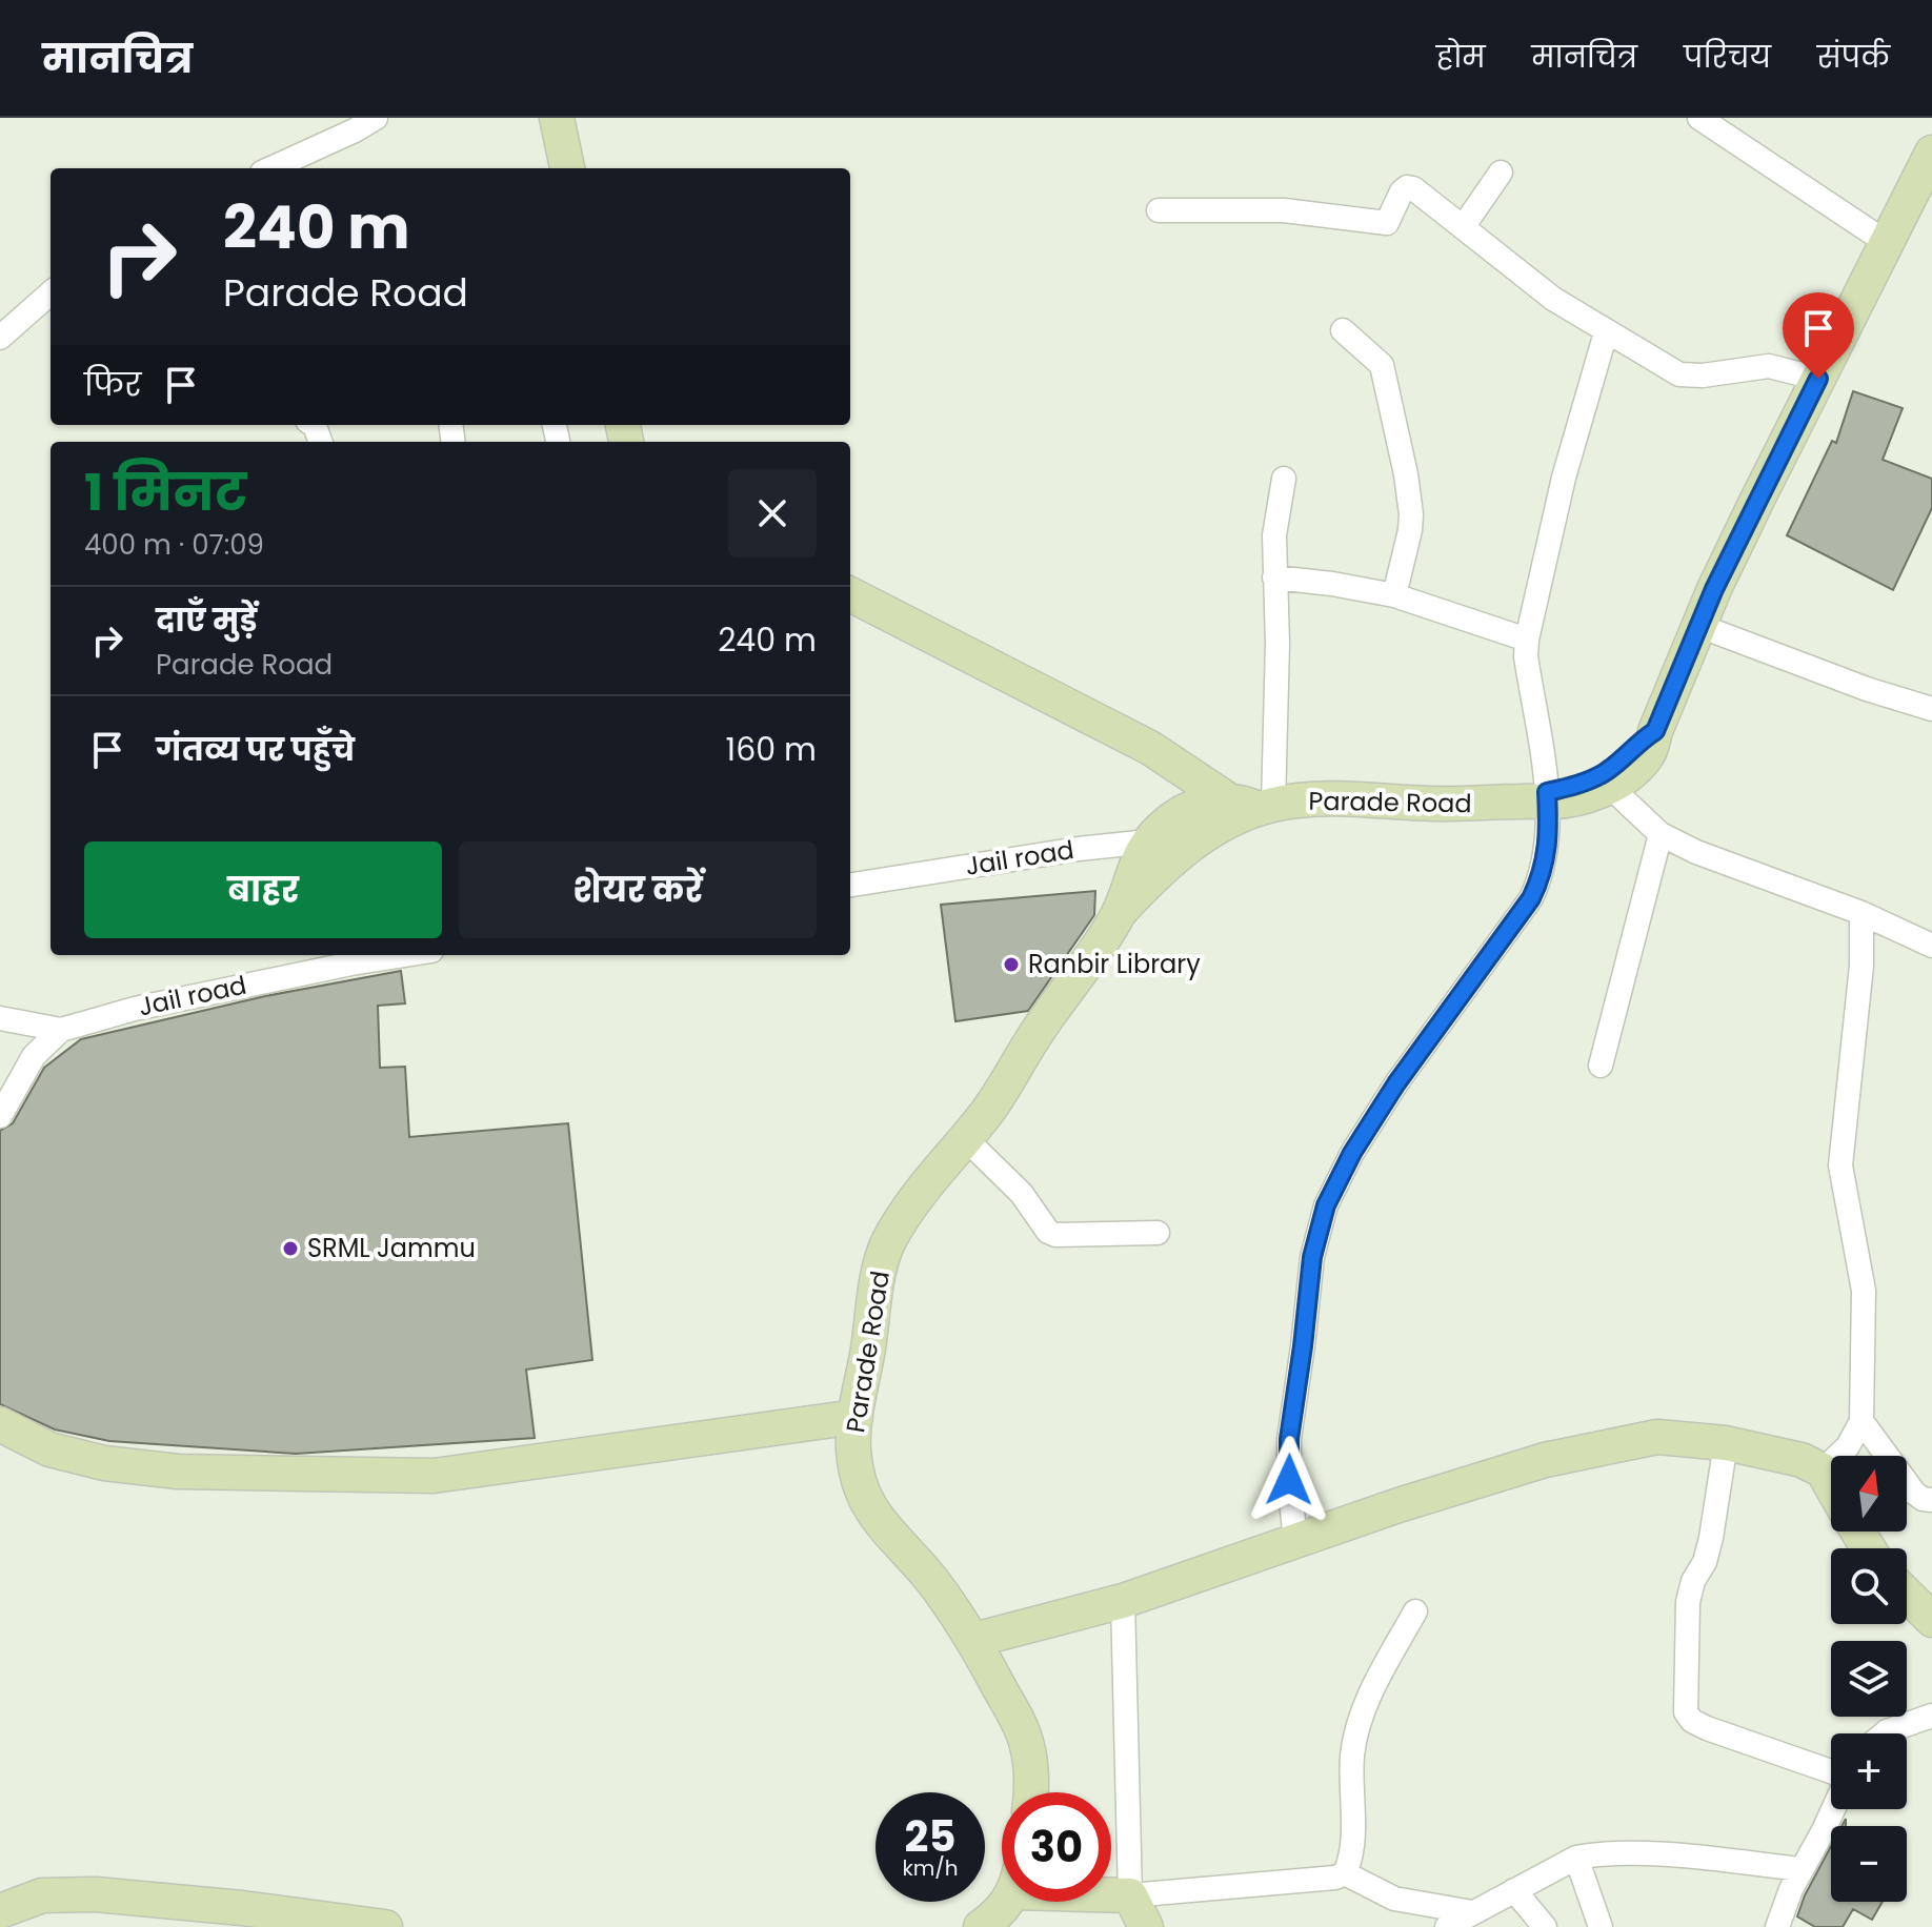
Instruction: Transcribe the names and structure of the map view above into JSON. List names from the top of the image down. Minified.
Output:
{"streets":{"main road":["Parade Road"],"street":["Jail road"]},"crossings":[["Parade Road","Jail road"]],"places":["Ranbir Library","SRML Jammu"],"north":"top","page":{"header":"मानचित्र","nav":["होम","मानचित्र","परिचय","संपर्क"],"turn":["240 m","Parade Road"],"then":"फिर","heading":["1 मिनट","400 m · 07:09"],"list":[{"name":"दाएँ मुड़ें","note":"Parade Road","value":"240 m"},{"name":"गंतव्य पर पहुँचे","value":"160 m"}],"buttons":["बाहर","शेयर करें"],"map_buttons":["+","−"],"speed":"25 km/h","limit":"30"}}
